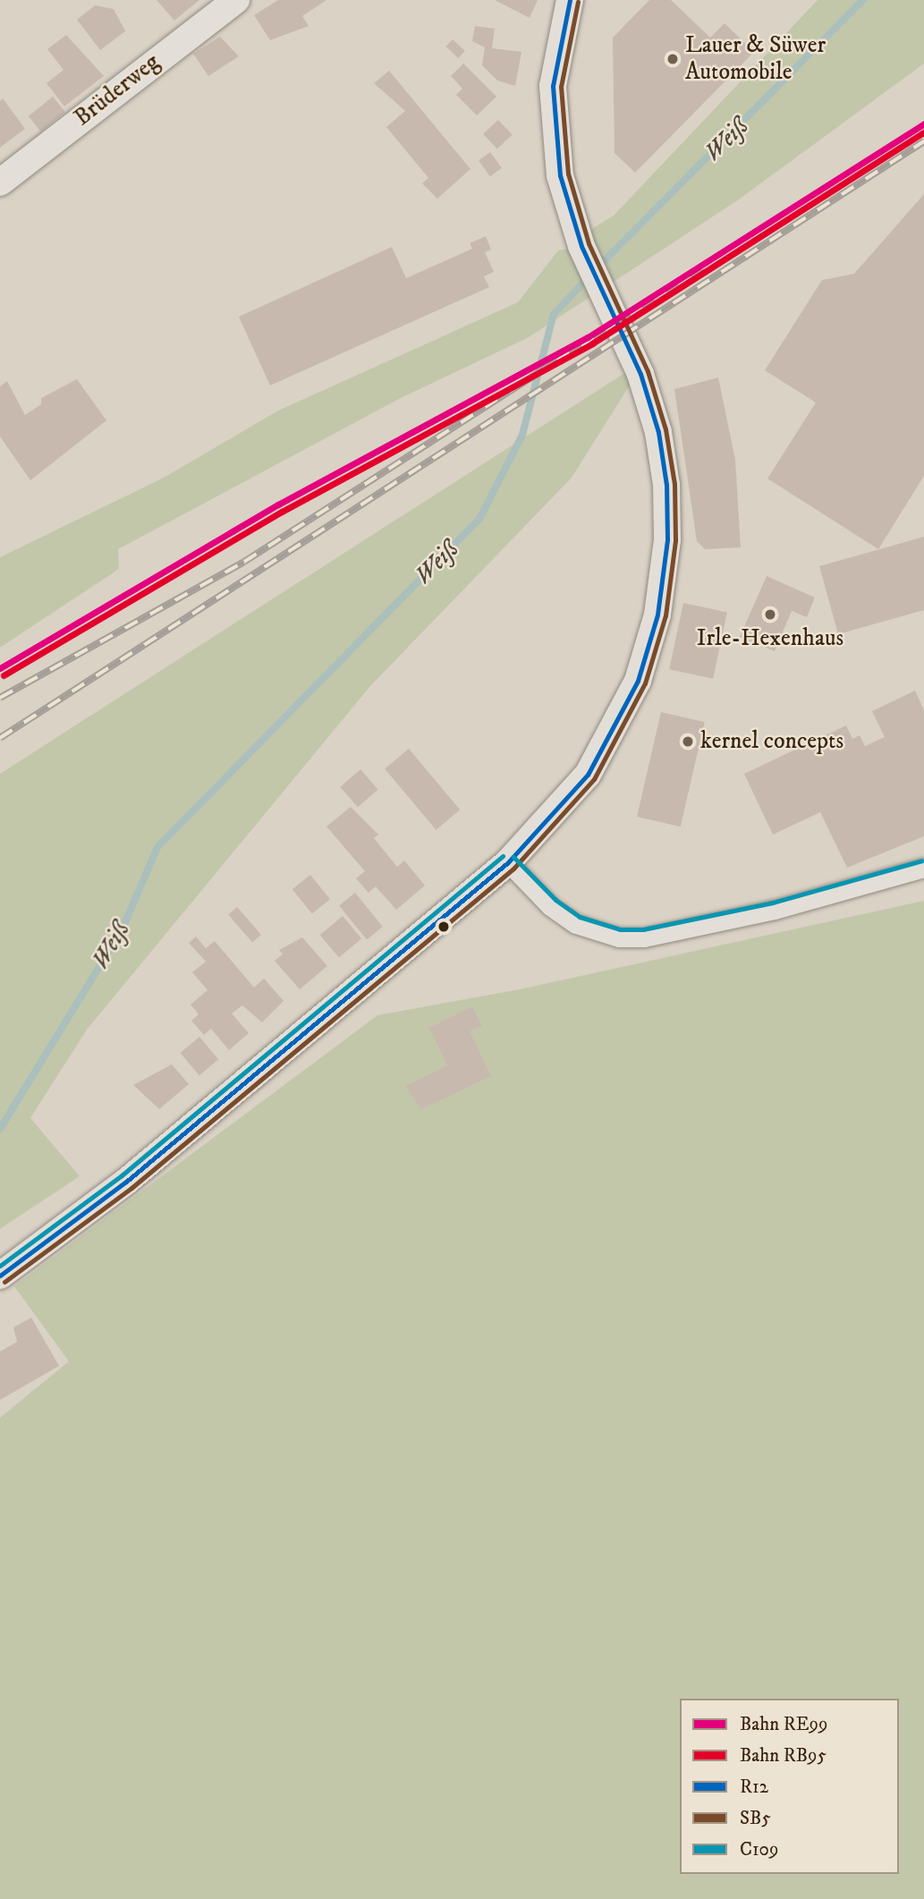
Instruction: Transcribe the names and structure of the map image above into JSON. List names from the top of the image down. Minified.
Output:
{"streets":{"main road":["Brüderweg"]},"water":["Weiß"],"places":["Lauer & Süwer Automobile","Irle-Hexenhaus","kernel concepts"],"lines":["transit line R12","transit line SB5","rail line RE99","rail line RB95","transit line C109"],"legend":["Bahn RE99","Bahn RB95","R12","SB5","C109"]}
